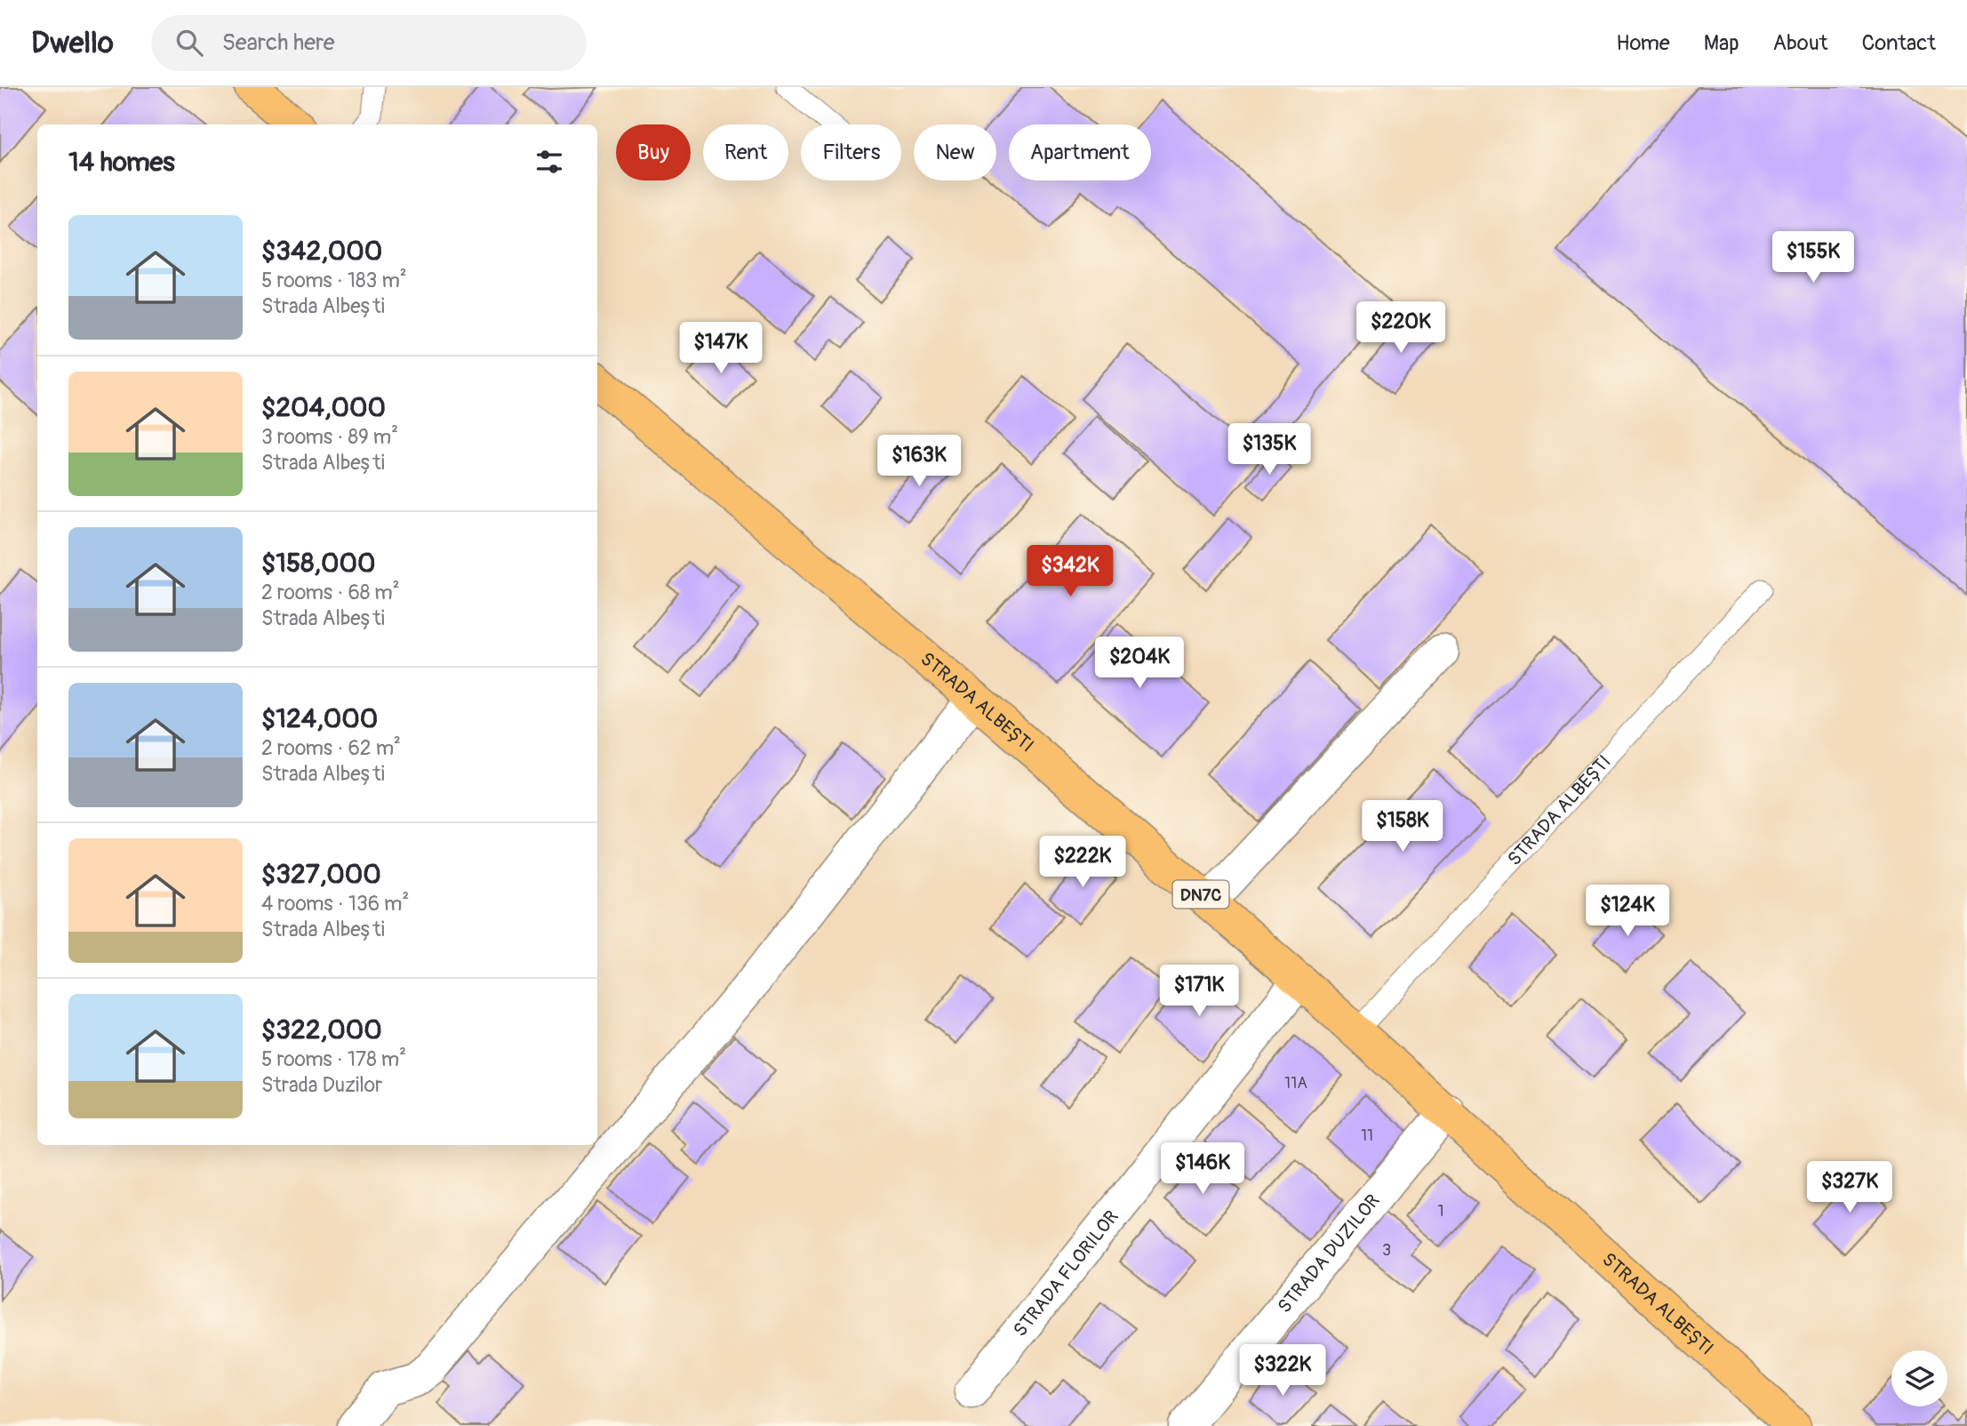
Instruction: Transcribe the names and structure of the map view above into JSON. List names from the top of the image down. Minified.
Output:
{"streets":{"main road":["STRADA ALBEȘTI","DN7C"],"street":["STRADA DUZILOR","STRADA FLORILOR"]},"crossings":[["STRADA ALBEȘTI","STRADA DUZILOR"],["STRADA ALBEȘTI","STRADA FLORILOR"]],"house_numbers":["11A","11","1","3"],"page":{"header":"Dwello","search":"Search here","nav":["Home","Map","About","Contact"],"chip":["Buy","Rent","Filters","New","Apartment"],"heading":"14 homes","list":[{"name":"$342,000","note":"5 rooms · 183 m² · Strada Albești"},{"name":"$204,000","note":"3 rooms · 89 m² · Strada Albești"},{"name":"$158,000","note":"2 rooms · 68 m² · Strada Albești"},{"name":"$124,000","note":"2 rooms · 62 m² · Strada Albești"},{"name":"$327,000","note":"4 rooms · 136 m² · Strada Albești"},{"name":"$322,000","note":"5 rooms · 178 m² · Strada Duzilor"}],"price":["$155K","$220K","$147K","$135K","$163K","$342K","$204K","$158K","$222K","$124K","$171K","$146K","$327K","$322K"]}}
